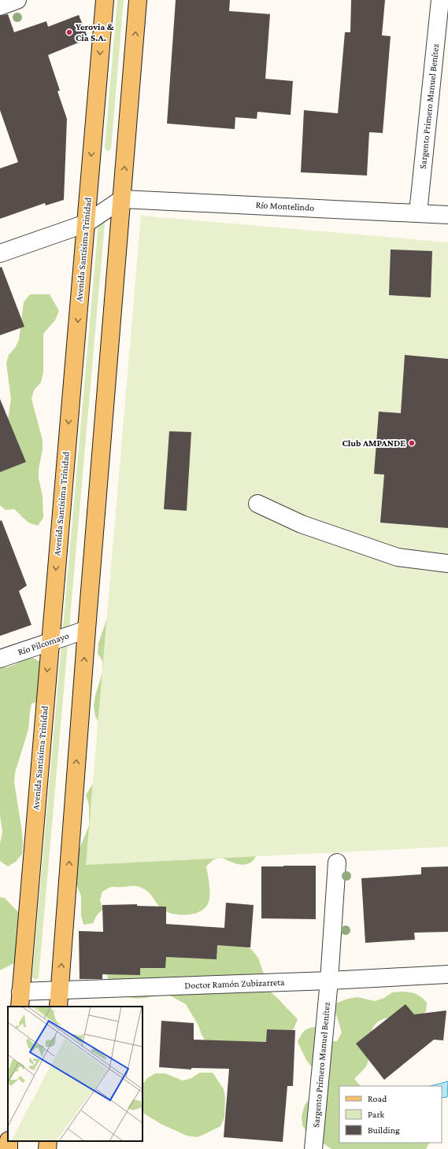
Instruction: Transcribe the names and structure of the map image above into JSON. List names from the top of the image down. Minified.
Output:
{"streets":{"main road":["Avenida Santísima Trinidad"],"street":["Sargento Primero Manuel Benítez","Río Montelindo","Río Pilcomayo","Doctor Ramón Zubizarreta"]},"crossings":[["Sargento Primero Manuel Benítez","Río Montelindo"],["Sargento Primero Manuel Benítez","Doctor Ramón Zubizarreta"],["Avenida Santísima Trinidad","Río Pilcomayo"],["Avenida Santísima Trinidad","Doctor Ramón Zubizarreta"]],"places":["Yerovia & Cia S.A.","Club AMPANDE"],"legend":["Road","Park","Building"]}
